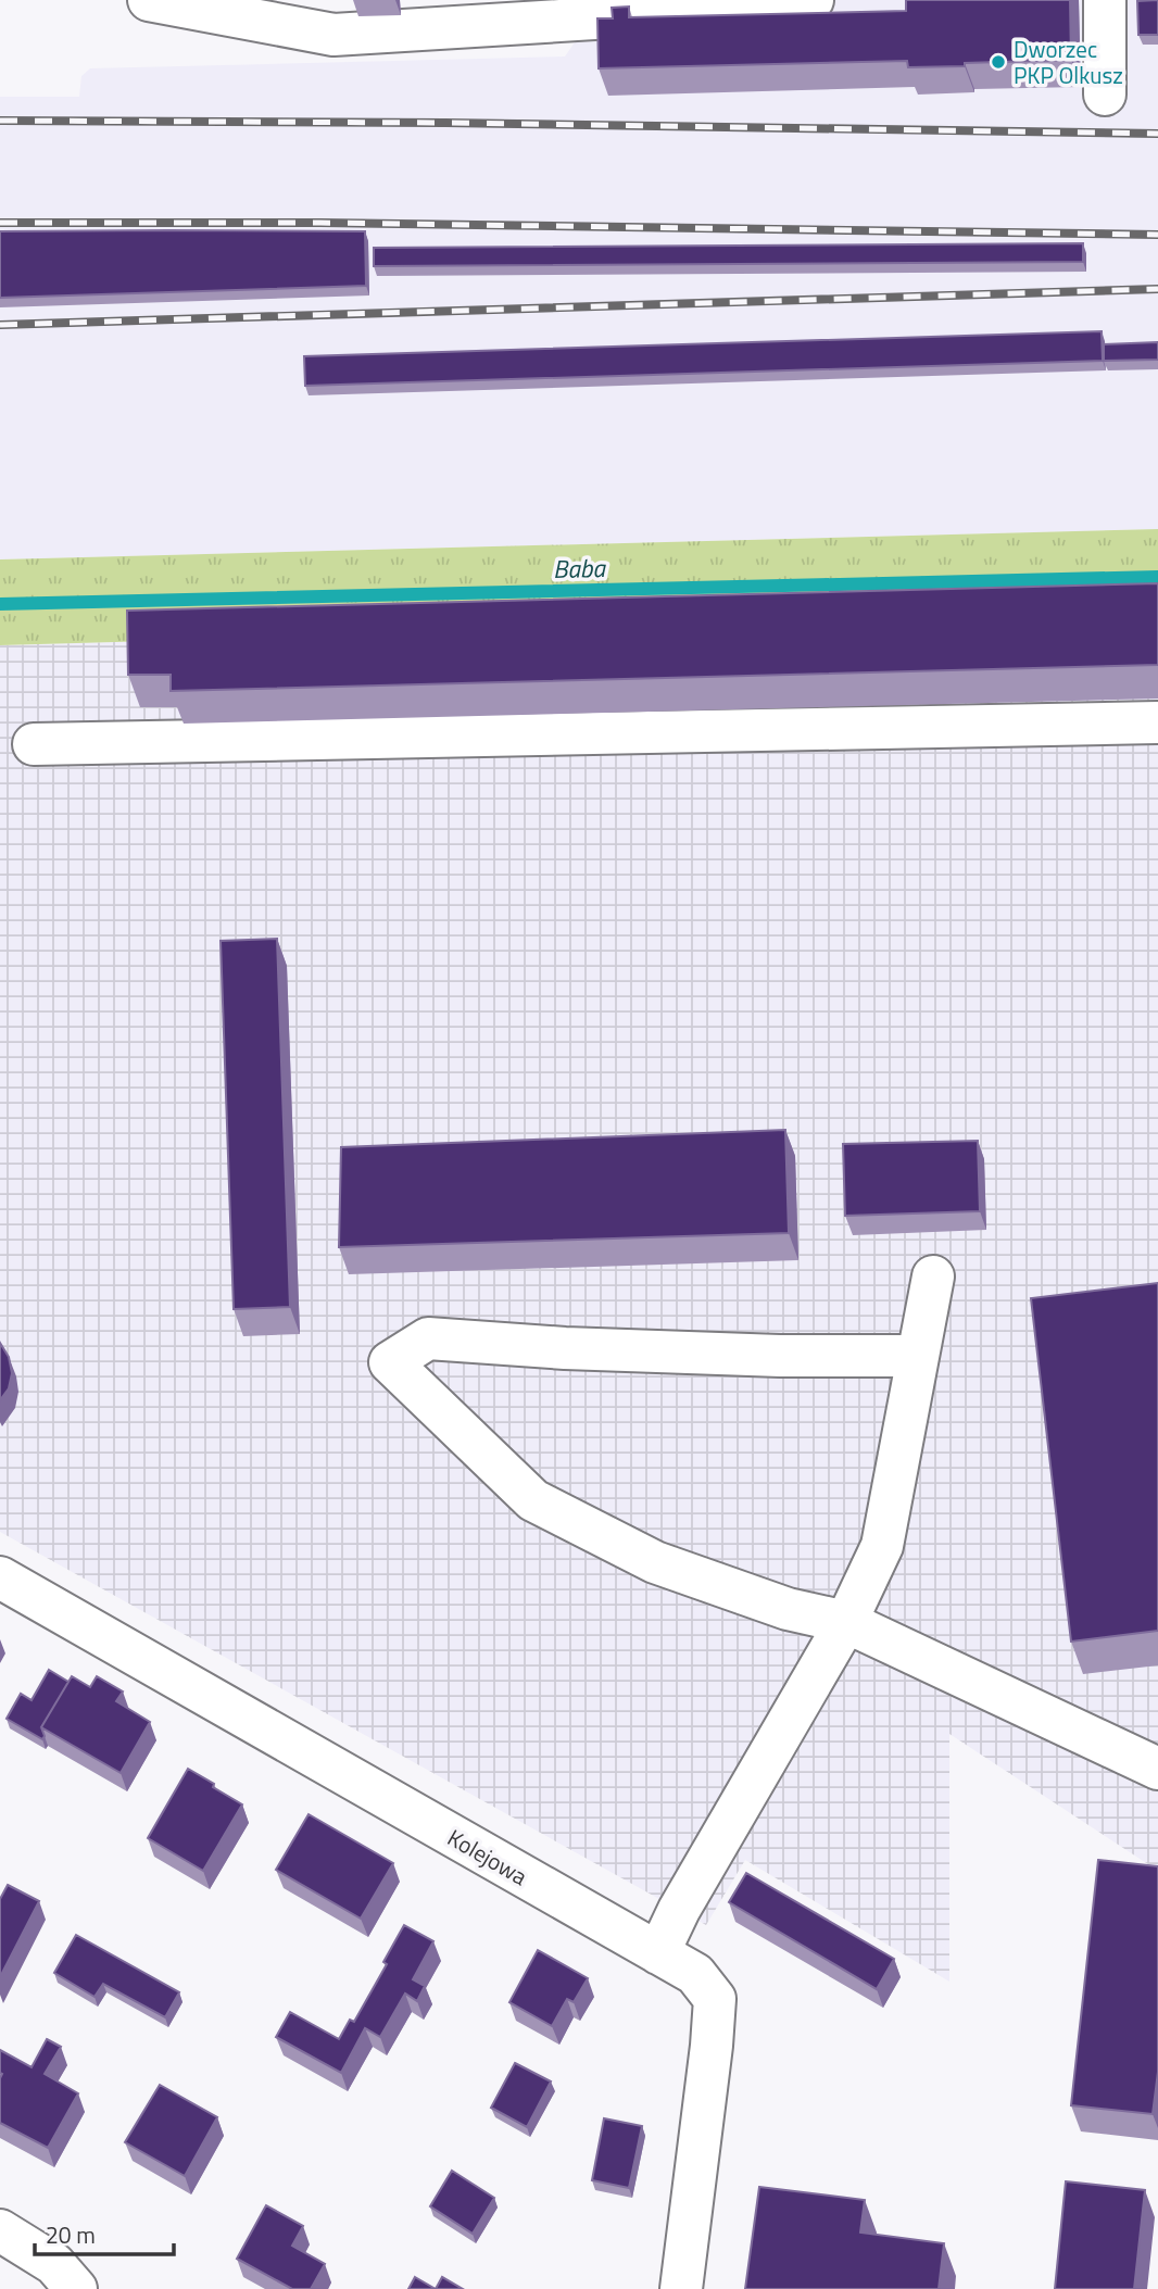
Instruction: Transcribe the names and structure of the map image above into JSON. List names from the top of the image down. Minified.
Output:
{"streets":{"street":["Kolejowa"]},"water":["Baba"],"places":["Dworzec PKP Olkusz"],"scale_bar":"20 m"}
